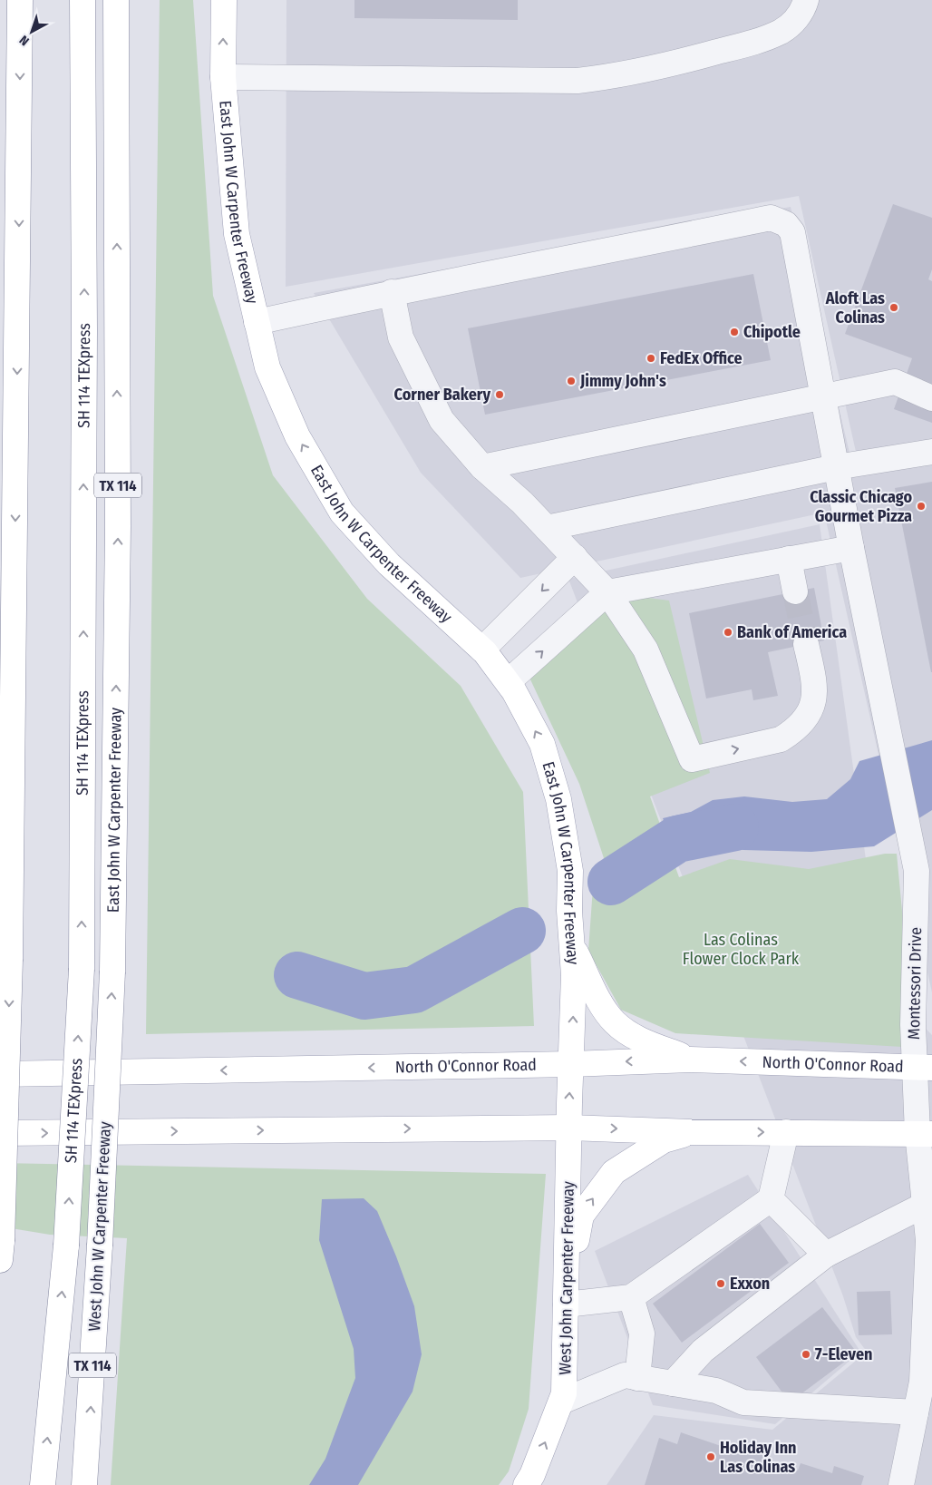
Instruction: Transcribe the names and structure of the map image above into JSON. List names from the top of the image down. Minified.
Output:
{"streets":{"main road":["East John W Carpenter Freeway","SH 114 TEXpress","TX 114","North O'Connor Road","West John W Carpenter Freeway","West John Carpenter Freeway"],"lane":["Montessori Drive"]},"crossings":[["East John W Carpenter Freeway","Montessori Drive"],["East John W Carpenter Freeway","North O'Connor Road"],["East John W Carpenter Freeway","West John W Carpenter Freeway"],["East John W Carpenter Freeway","West John Carpenter Freeway"],["Montessori Drive","North O'Connor Road"],["North O'Connor Road","West John Carpenter Freeway"]],"one_way":["West John Carpenter Freeway"],"parks":["Las Colinas Flower Clock Park"],"places":["Aloft Las Colinas","Chipotle","FedEx Office","Jimmy John's","Corner Bakery","Classic Chicago Gourmet Pizza","Bank of America","Exxon","7-Eleven","Holiday Inn Las Colinas"],"north":"bottom left"}
